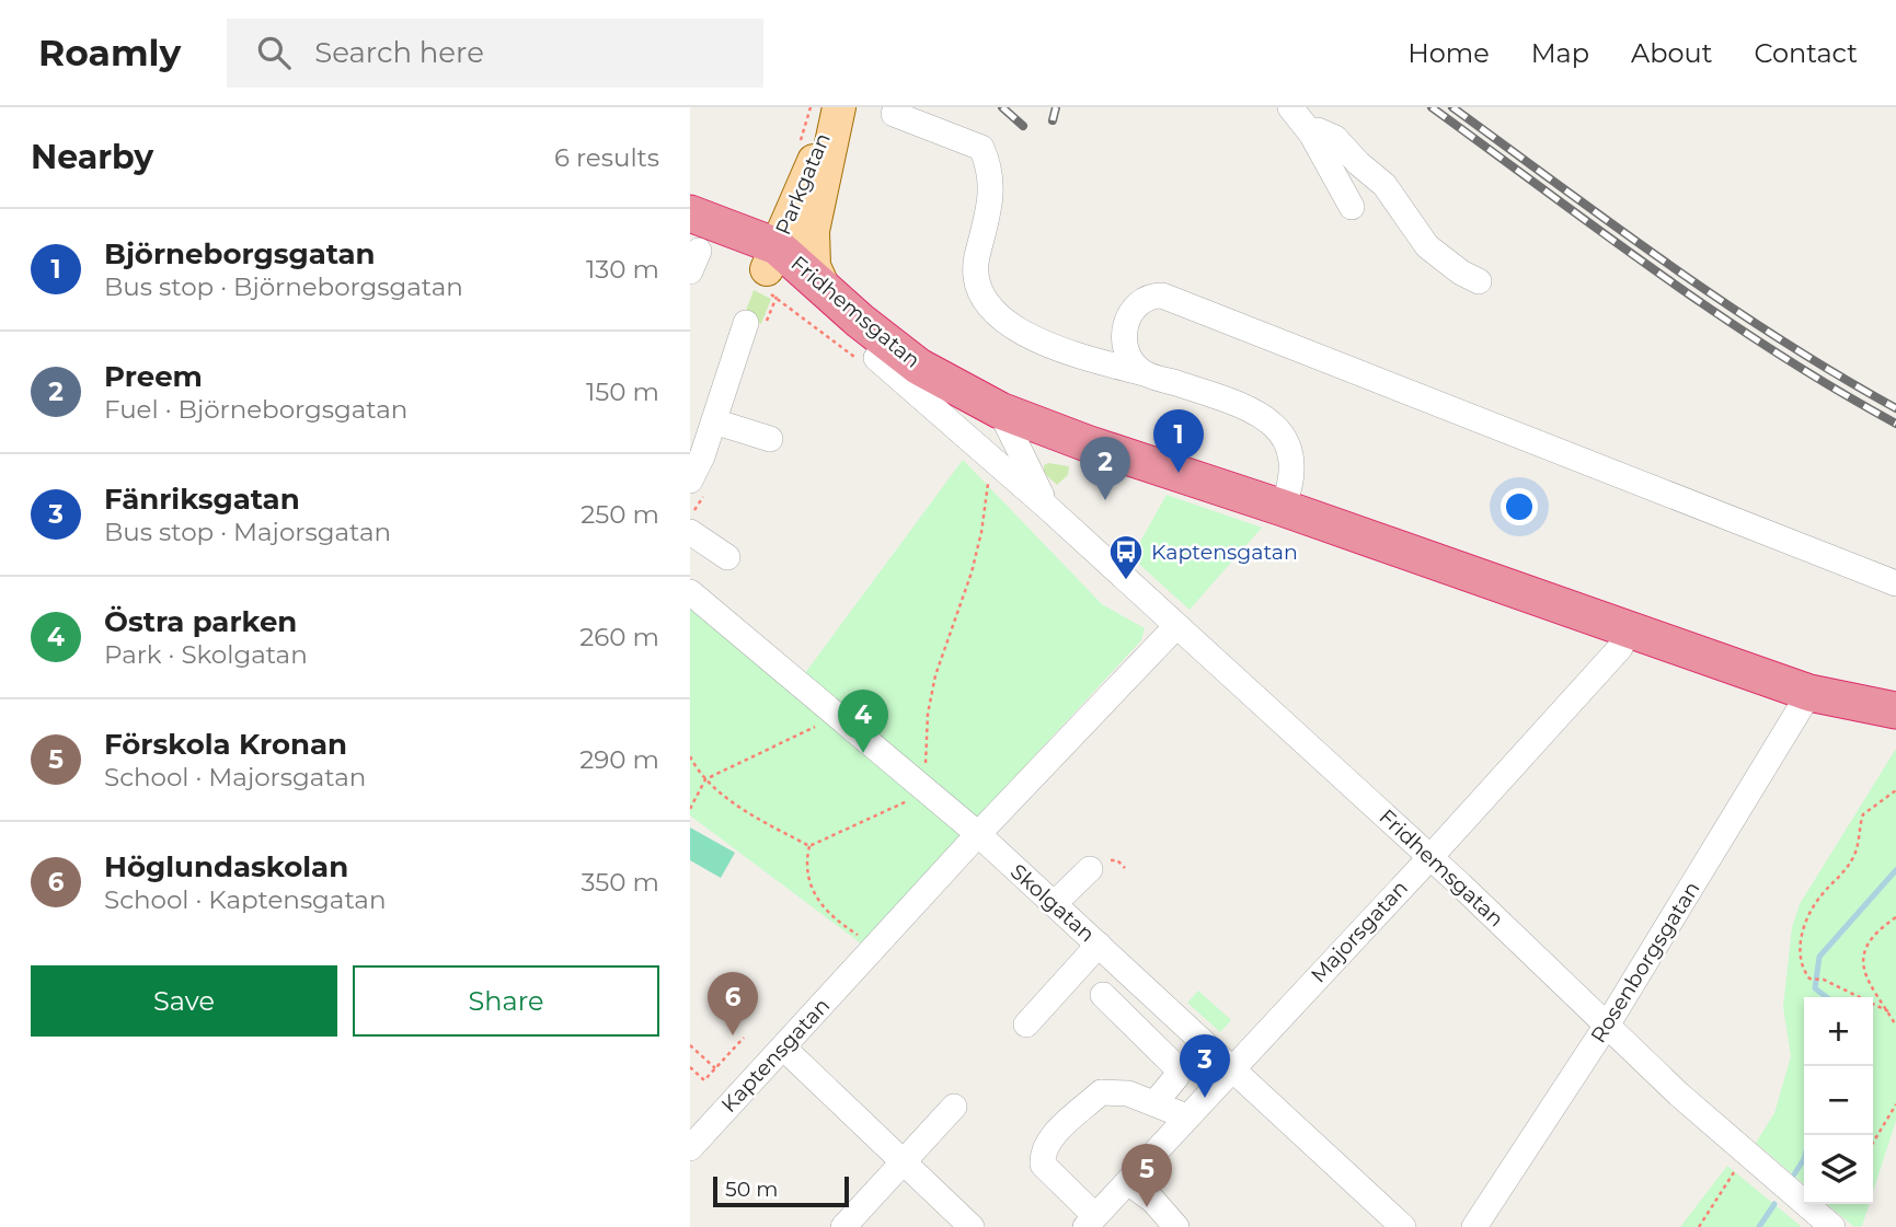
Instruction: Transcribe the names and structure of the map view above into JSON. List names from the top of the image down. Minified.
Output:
{"streets":{"highway":["Fridhemsgatan"],"main road":["Parkgatan"],"street":["Skolgatan","Majorsgatan","Rosenborgsgatan","Kaptensgatan"]},"crossings":[["Parkgatan","Fridhemsgatan"],["Fridhemsgatan","Majorsgatan"],["Fridhemsgatan","Rosenborgsgatan"],["Fridhemsgatan","Kaptensgatan"],["Skolgatan","Majorsgatan"],["Skolgatan","Kaptensgatan"]],"places":{"bus stop":["Kaptensgatan"]},"scale_bar":"50 m","page":{"header":"Roamly","search":"Search here","nav":["Home","Map","About","Contact"],"heading":["Nearby","6 results"],"list":[{"mark":"1","name":"Björneborgsgatan","note":"Bus stop · Björneborgsgatan","value":"130 m"},{"mark":"2","name":"Preem","note":"Fuel · Björneborgsgatan","value":"150 m"},{"mark":"3","name":"Fänriksgatan","note":"Bus stop · Majorsgatan","value":"250 m"},{"mark":"4","name":"Östra parken","note":"Park · Skolgatan","value":"260 m"},{"mark":"5","name":"Förskola Kronan","note":"School · Majorsgatan","value":"290 m"},{"mark":"6","name":"Höglundaskolan","note":"School · Kaptensgatan","value":"350 m"}],"pins":["1","2","4","6","3","5"],"buttons":["Save","Share"],"map_buttons":["+","−"],"scale":"50 m"}}
